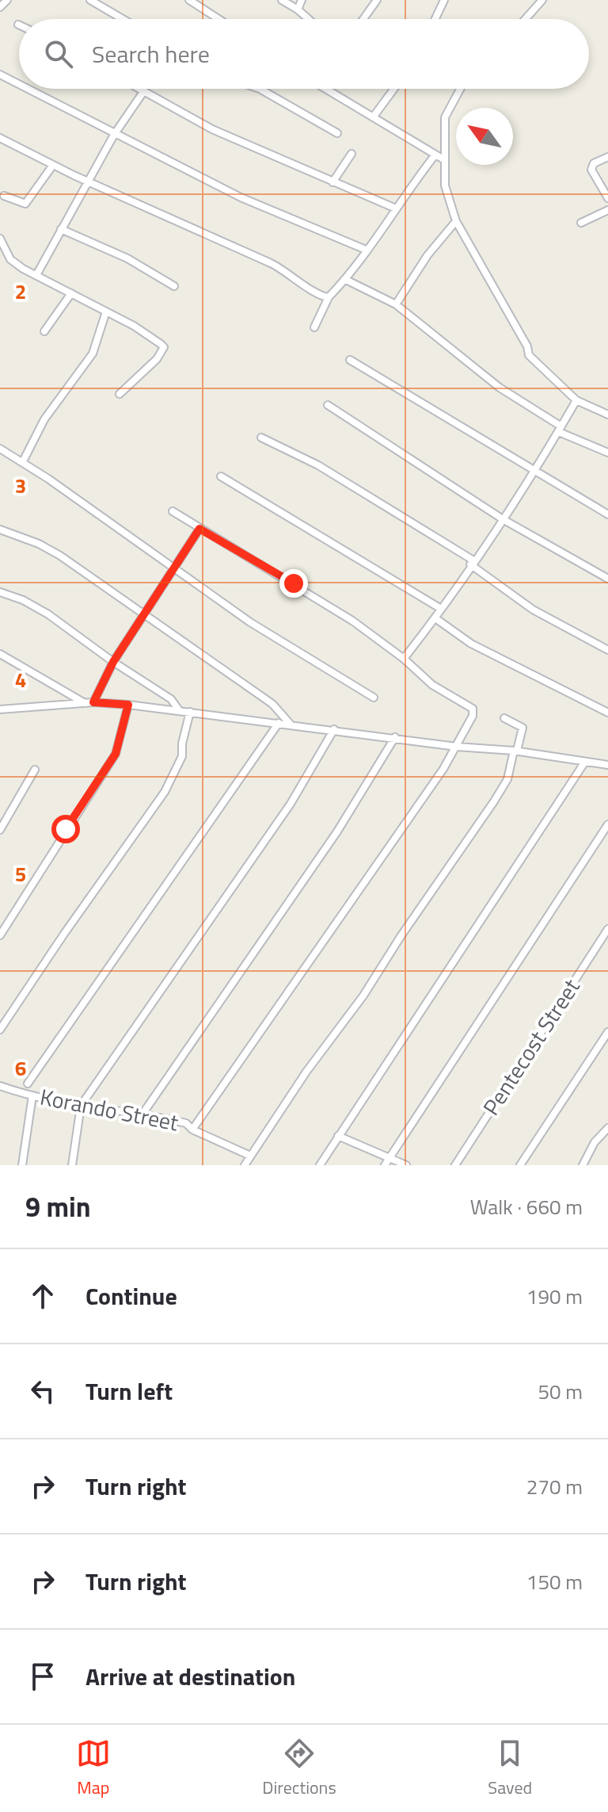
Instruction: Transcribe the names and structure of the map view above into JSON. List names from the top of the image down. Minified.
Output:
{"streets":{"street":["Pentecost Street","Korando Street"]},"north":"top left","page":{"search":"Search here","heading":["9 min","Walk · 660 m"],"list":[["Continue","190 m"],["Turn left","50 m"],["Turn right","270 m"],["Turn right","150 m"],"Arrive at destination"],"nav":["Map","Directions","Saved"]},"grid":{"rows":["2","3","4","5","6"]}}
